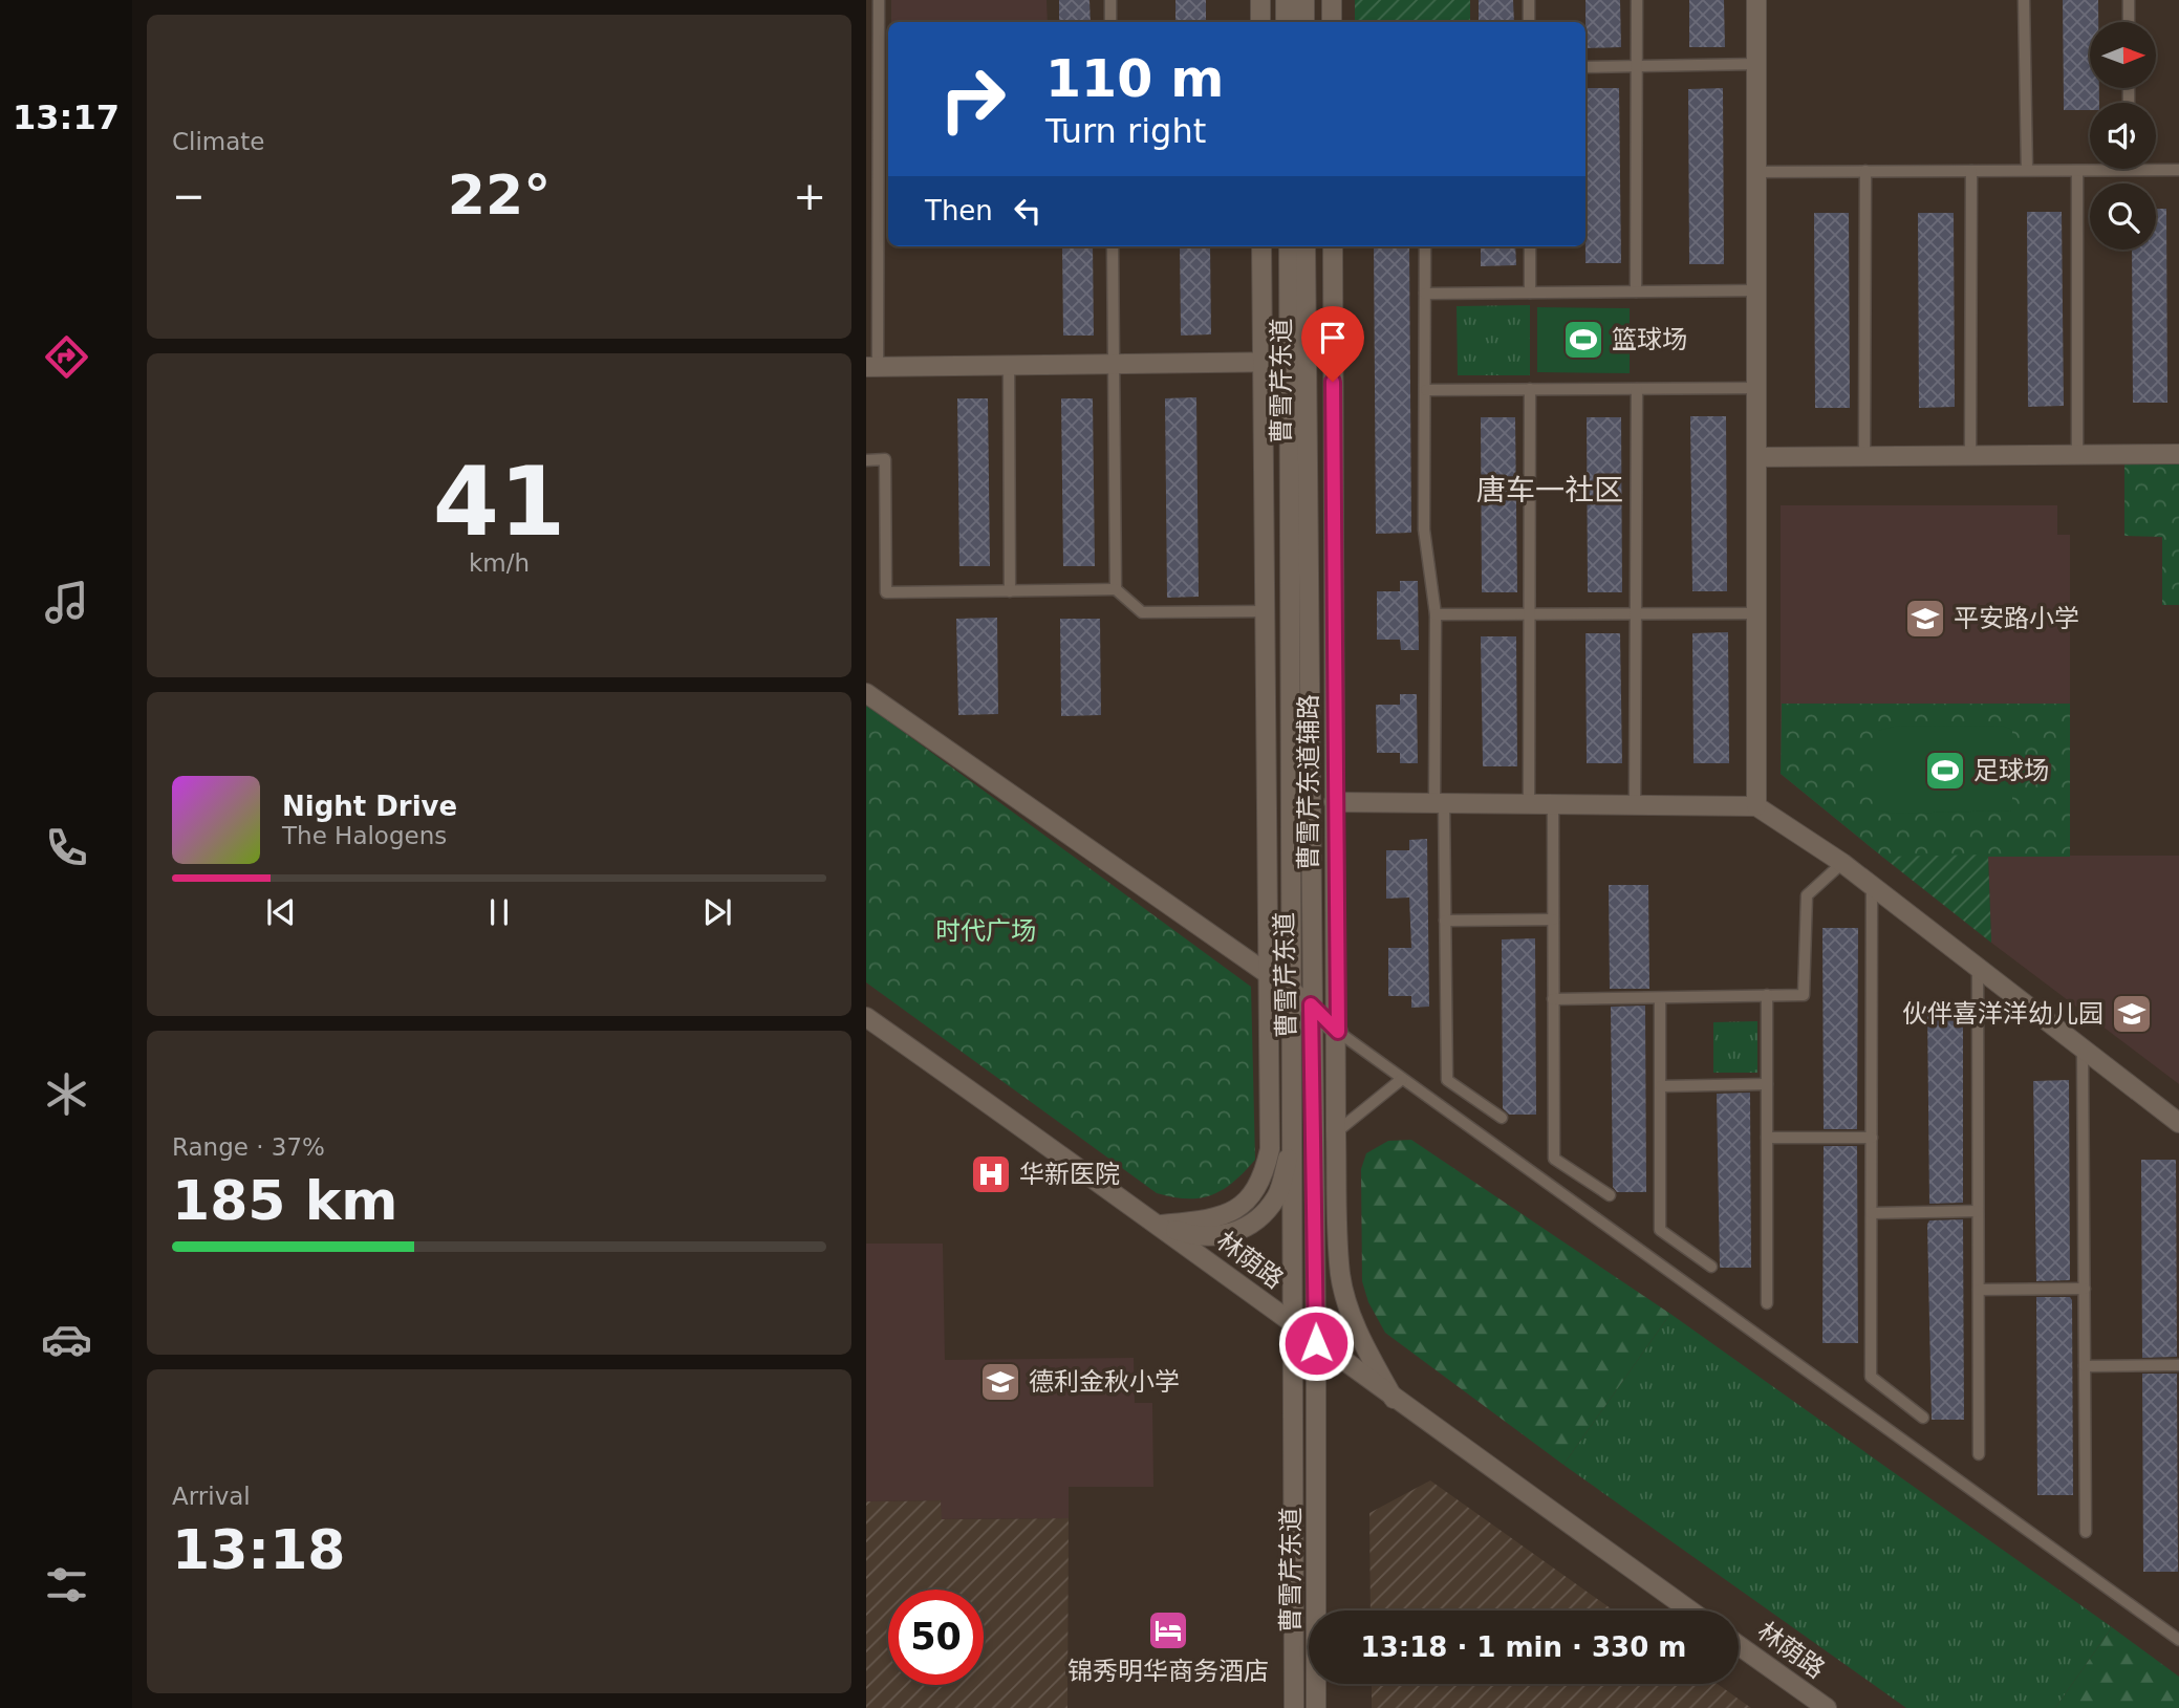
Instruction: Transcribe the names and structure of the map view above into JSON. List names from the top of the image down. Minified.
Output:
{"streets":{"street":["曹雪芹东道","曹雪芹东道辅路","林荫路"]},"crossings":[["曹雪芹东道","林荫路"],["曹雪芹东道辅路","林荫路"]],"districts":["唐车一社区"],"parks":["时代广场"],"places":{"sports":["篮球场","足球场"],"school or university":["平安路小学","伙伴喜洋洋幼儿园","德利金秋小学"],"hospital":["华新医院"],"hotel":["锦秀明华商务酒店"]},"north":"right","page":{"tabs":"13:17","tile":["Climate",["41","km/h"],["Range · 37%","185 km"],["Arrival","13:18"]],"turn":["110 m","Turn right"],"heat":["−","22°","+"],"then":"Then","song":["Night Drive","The Halogens"],"limit":"50","trip":"13:18 · 1 min · 330 m"}}
